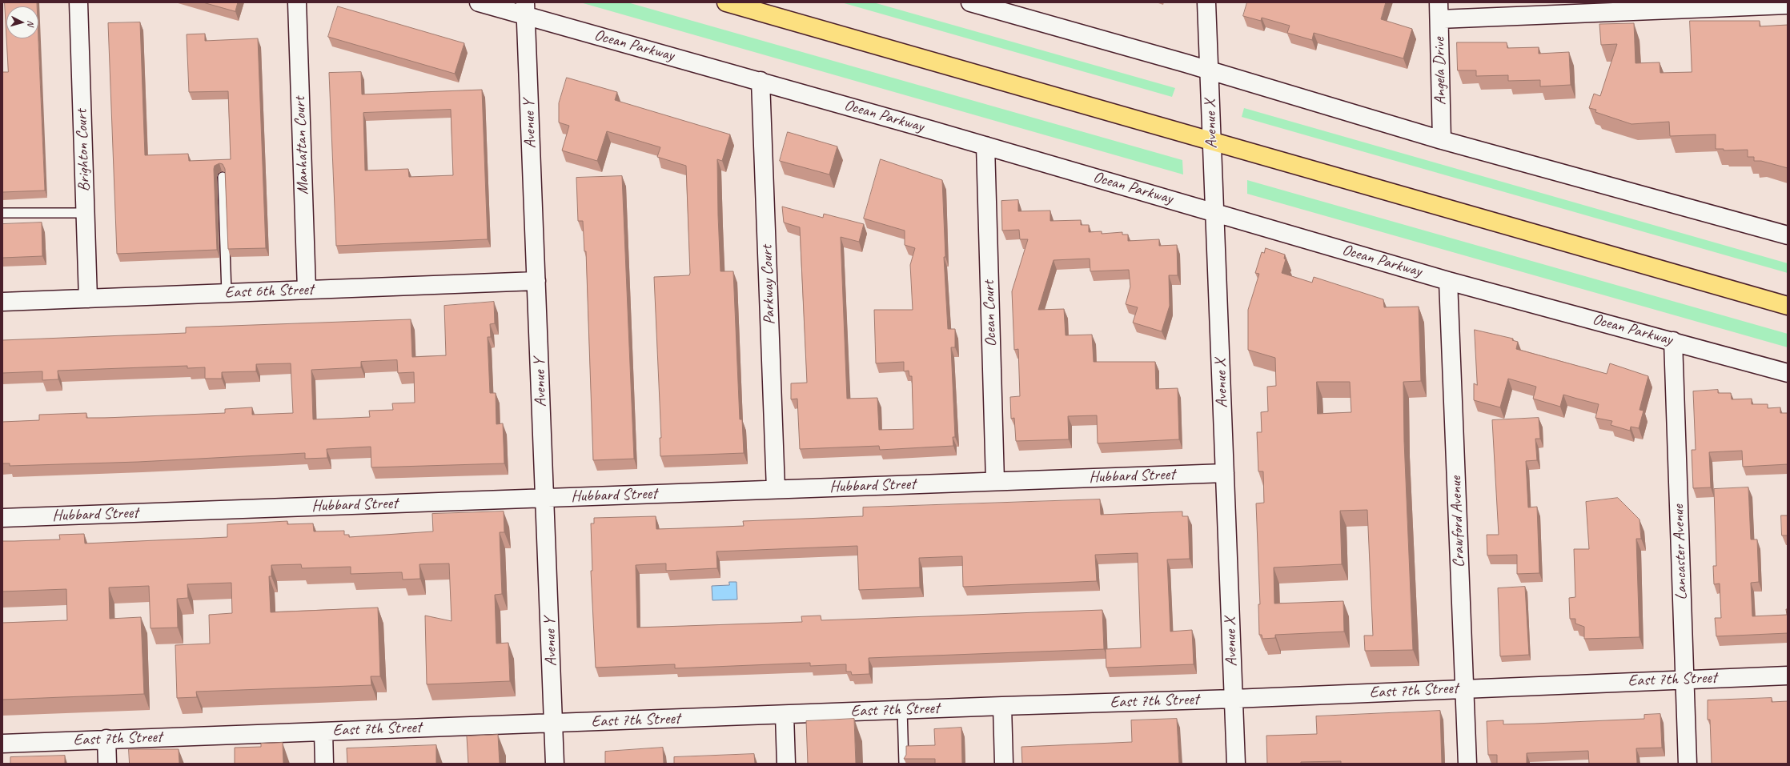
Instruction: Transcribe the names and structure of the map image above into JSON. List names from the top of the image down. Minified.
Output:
{"streets":{"street":["Ocean Parkway","Angela Drive","Avenue Y","Avenue X","Manhattan Court","Brighton Court","Parkway Court","East 6th Street","Ocean Court","Hubbard Street","Crawford Avenue","Lancaster Avenue","East 7th Street"]},"crossings":[["Ocean Parkway","Avenue Y"],["Ocean Parkway","Avenue X"],["Ocean Parkway","Parkway Court"],["Ocean Parkway","Ocean Court"],["Ocean Parkway","Crawford Avenue"],["Ocean Parkway","Lancaster Avenue"],["Avenue Y","East 6th Street"],["Avenue Y","Hubbard Street"],["Avenue Y","East 7th Street"],["Avenue X","Hubbard Street"],["Avenue X","East 7th Street"],["Manhattan Court","East 6th Street"],["Brighton Court","East 6th Street"],["Parkway Court","Hubbard Street"],["Ocean Court","Hubbard Street"],["Crawford Avenue","East 7th Street"],["Lancaster Avenue","East 7th Street"]],"north":"right"}
